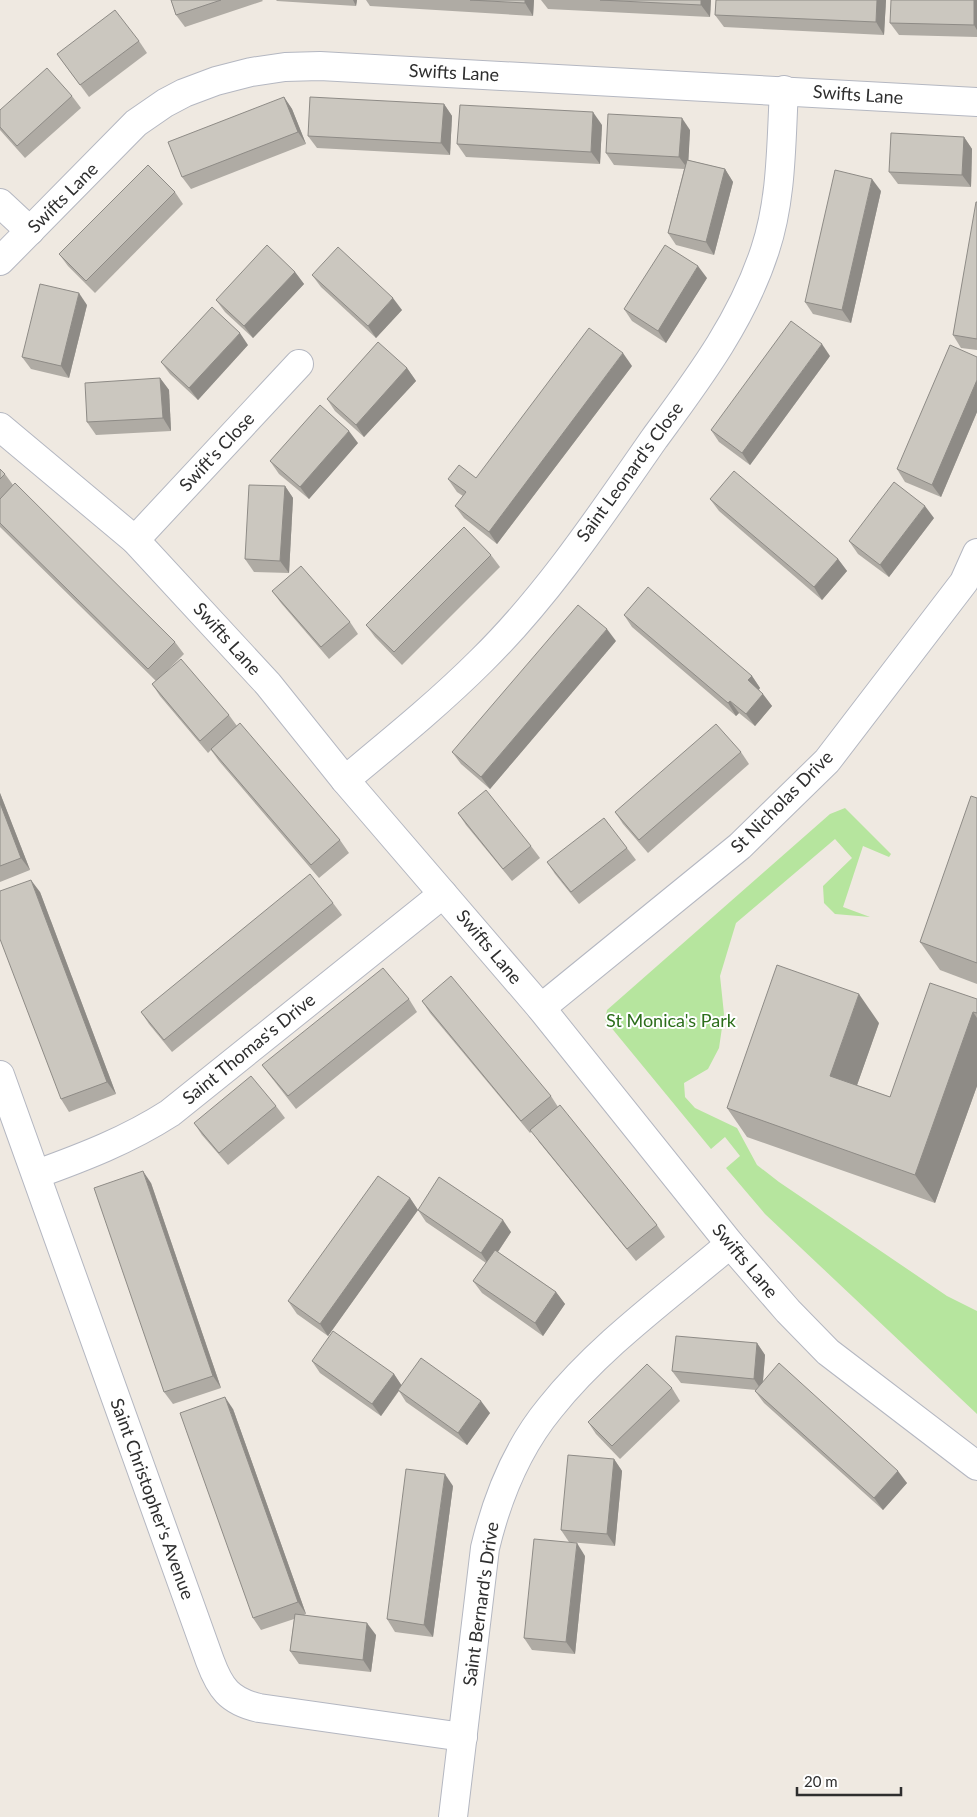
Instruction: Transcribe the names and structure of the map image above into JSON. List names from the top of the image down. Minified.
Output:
{"streets":{"street":["Swifts Lane","Swift's Close","Saint Leonard's Close","St Nicholas Drive","Saint Thomas's Drive","Saint Christopher's Avenue","Saint Bernard's Drive"]},"crossings":[["Swifts Lane","Swift's Close"],["Swifts Lane","Saint Leonard's Close"],["Swifts Lane","St Nicholas Drive"],["Swifts Lane","Saint Thomas's Drive"],["Swifts Lane","Saint Bernard's Drive"],["Saint Thomas's Drive","Saint Christopher's Avenue"],["Saint Christopher's Avenue","Saint Bernard's Drive"]],"parks":["St Monica's Park"],"scale_bar":"20 m"}
